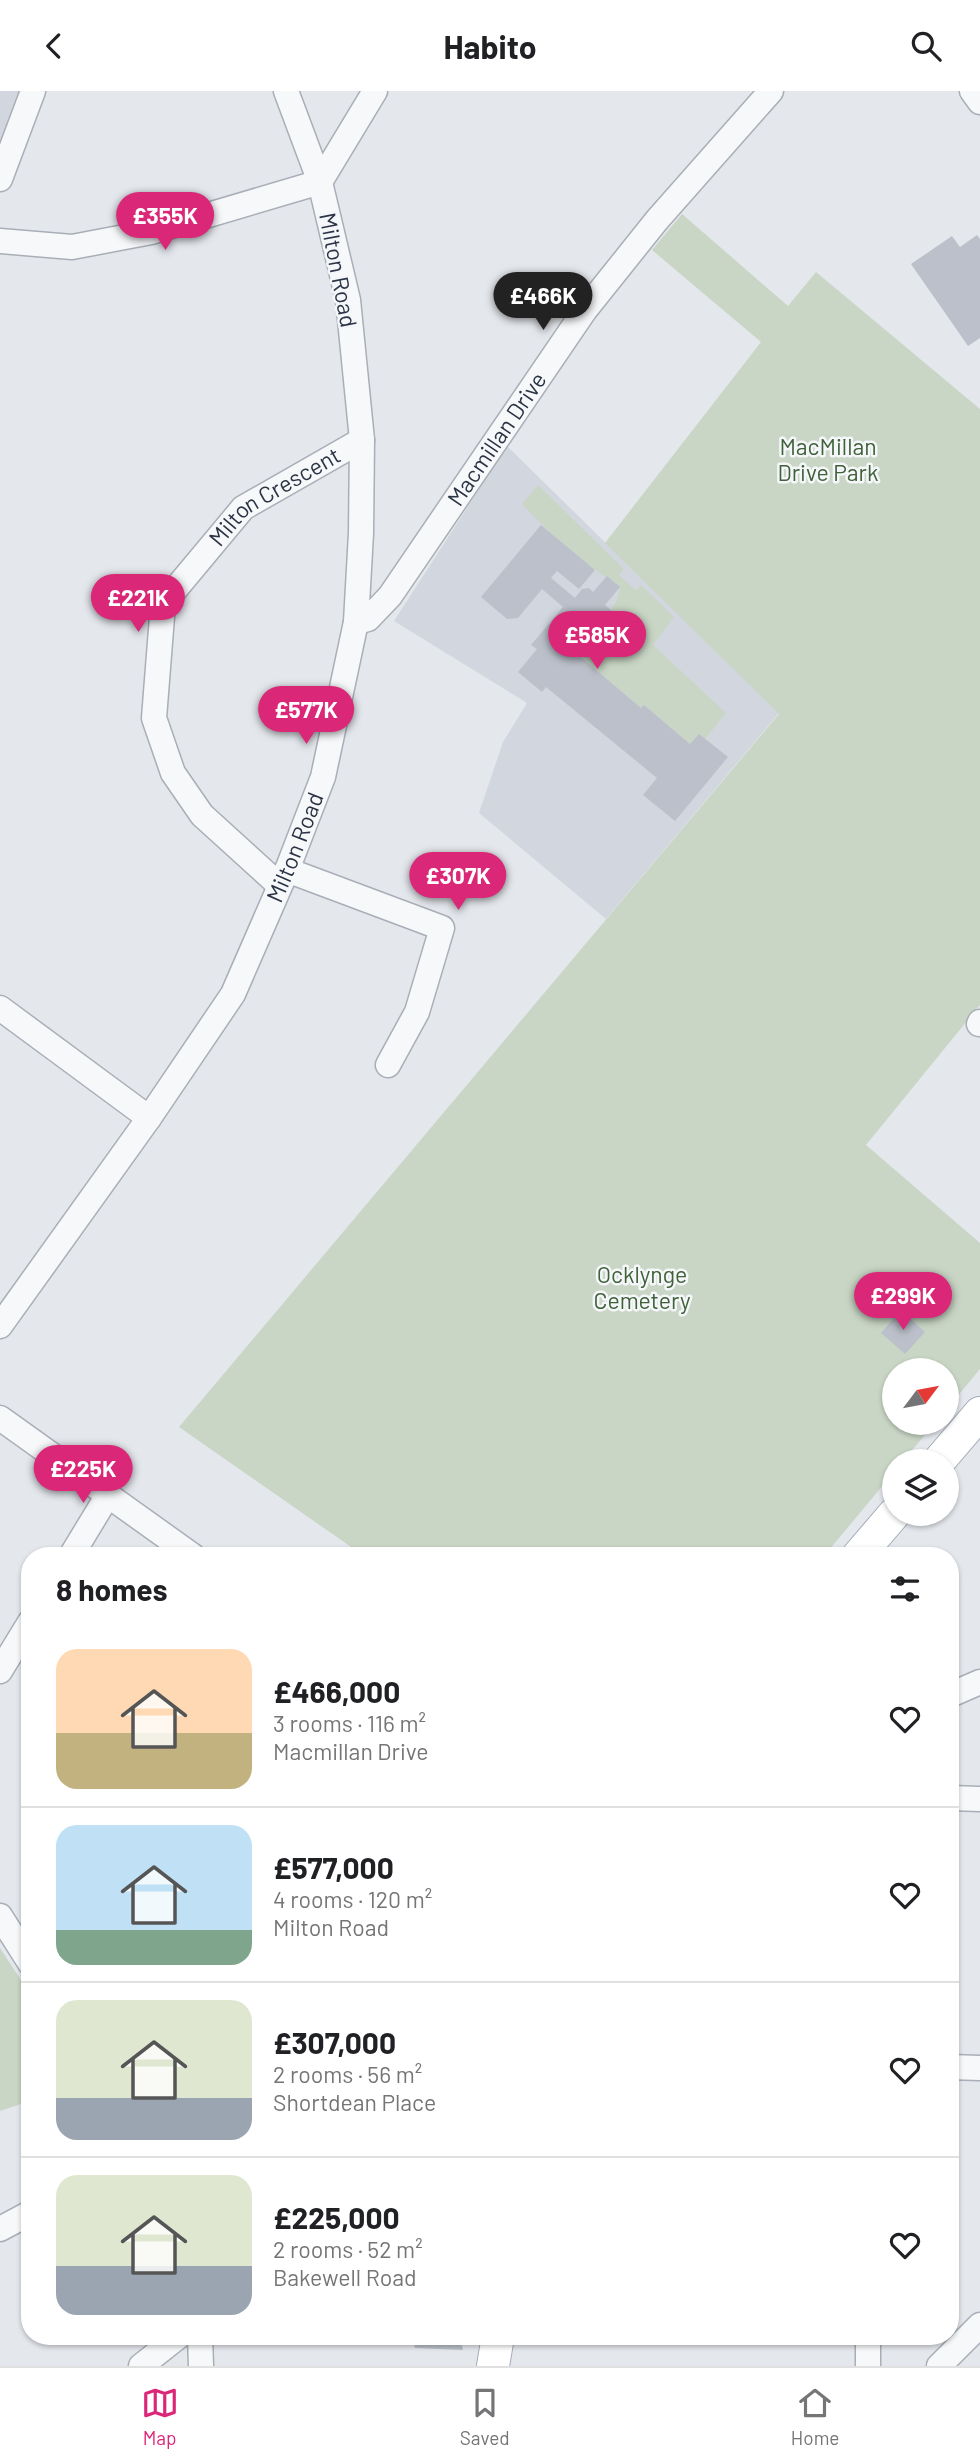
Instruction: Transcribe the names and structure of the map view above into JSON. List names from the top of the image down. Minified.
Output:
{"streets":{"street":["Milton Road","Macmillan Drive","Milton Crescent"]},"crossings":[["Milton Road","Macmillan Drive"],["Milton Road","Milton Crescent"]],"parks":["MacMillan Drive Park","Ocklynge Cemetery"],"north":"top right","page":{"header":"Habito","price":["£355K","£466K","£221K","£585K","£577K","£307K","£299K","£225K"],"heading":"8 homes","list":[{"name":"£466,000","note":"3 rooms · 116 m² · Macmillan Drive"},{"name":"£577,000","note":"4 rooms · 120 m² · Milton Road"},{"name":"£307,000","note":"2 rooms · 56 m² · Shortdean Place"},{"name":"£225,000","note":"2 rooms · 52 m² · Bakewell Road"}],"tabs":["Map","Saved","Home"]}}
